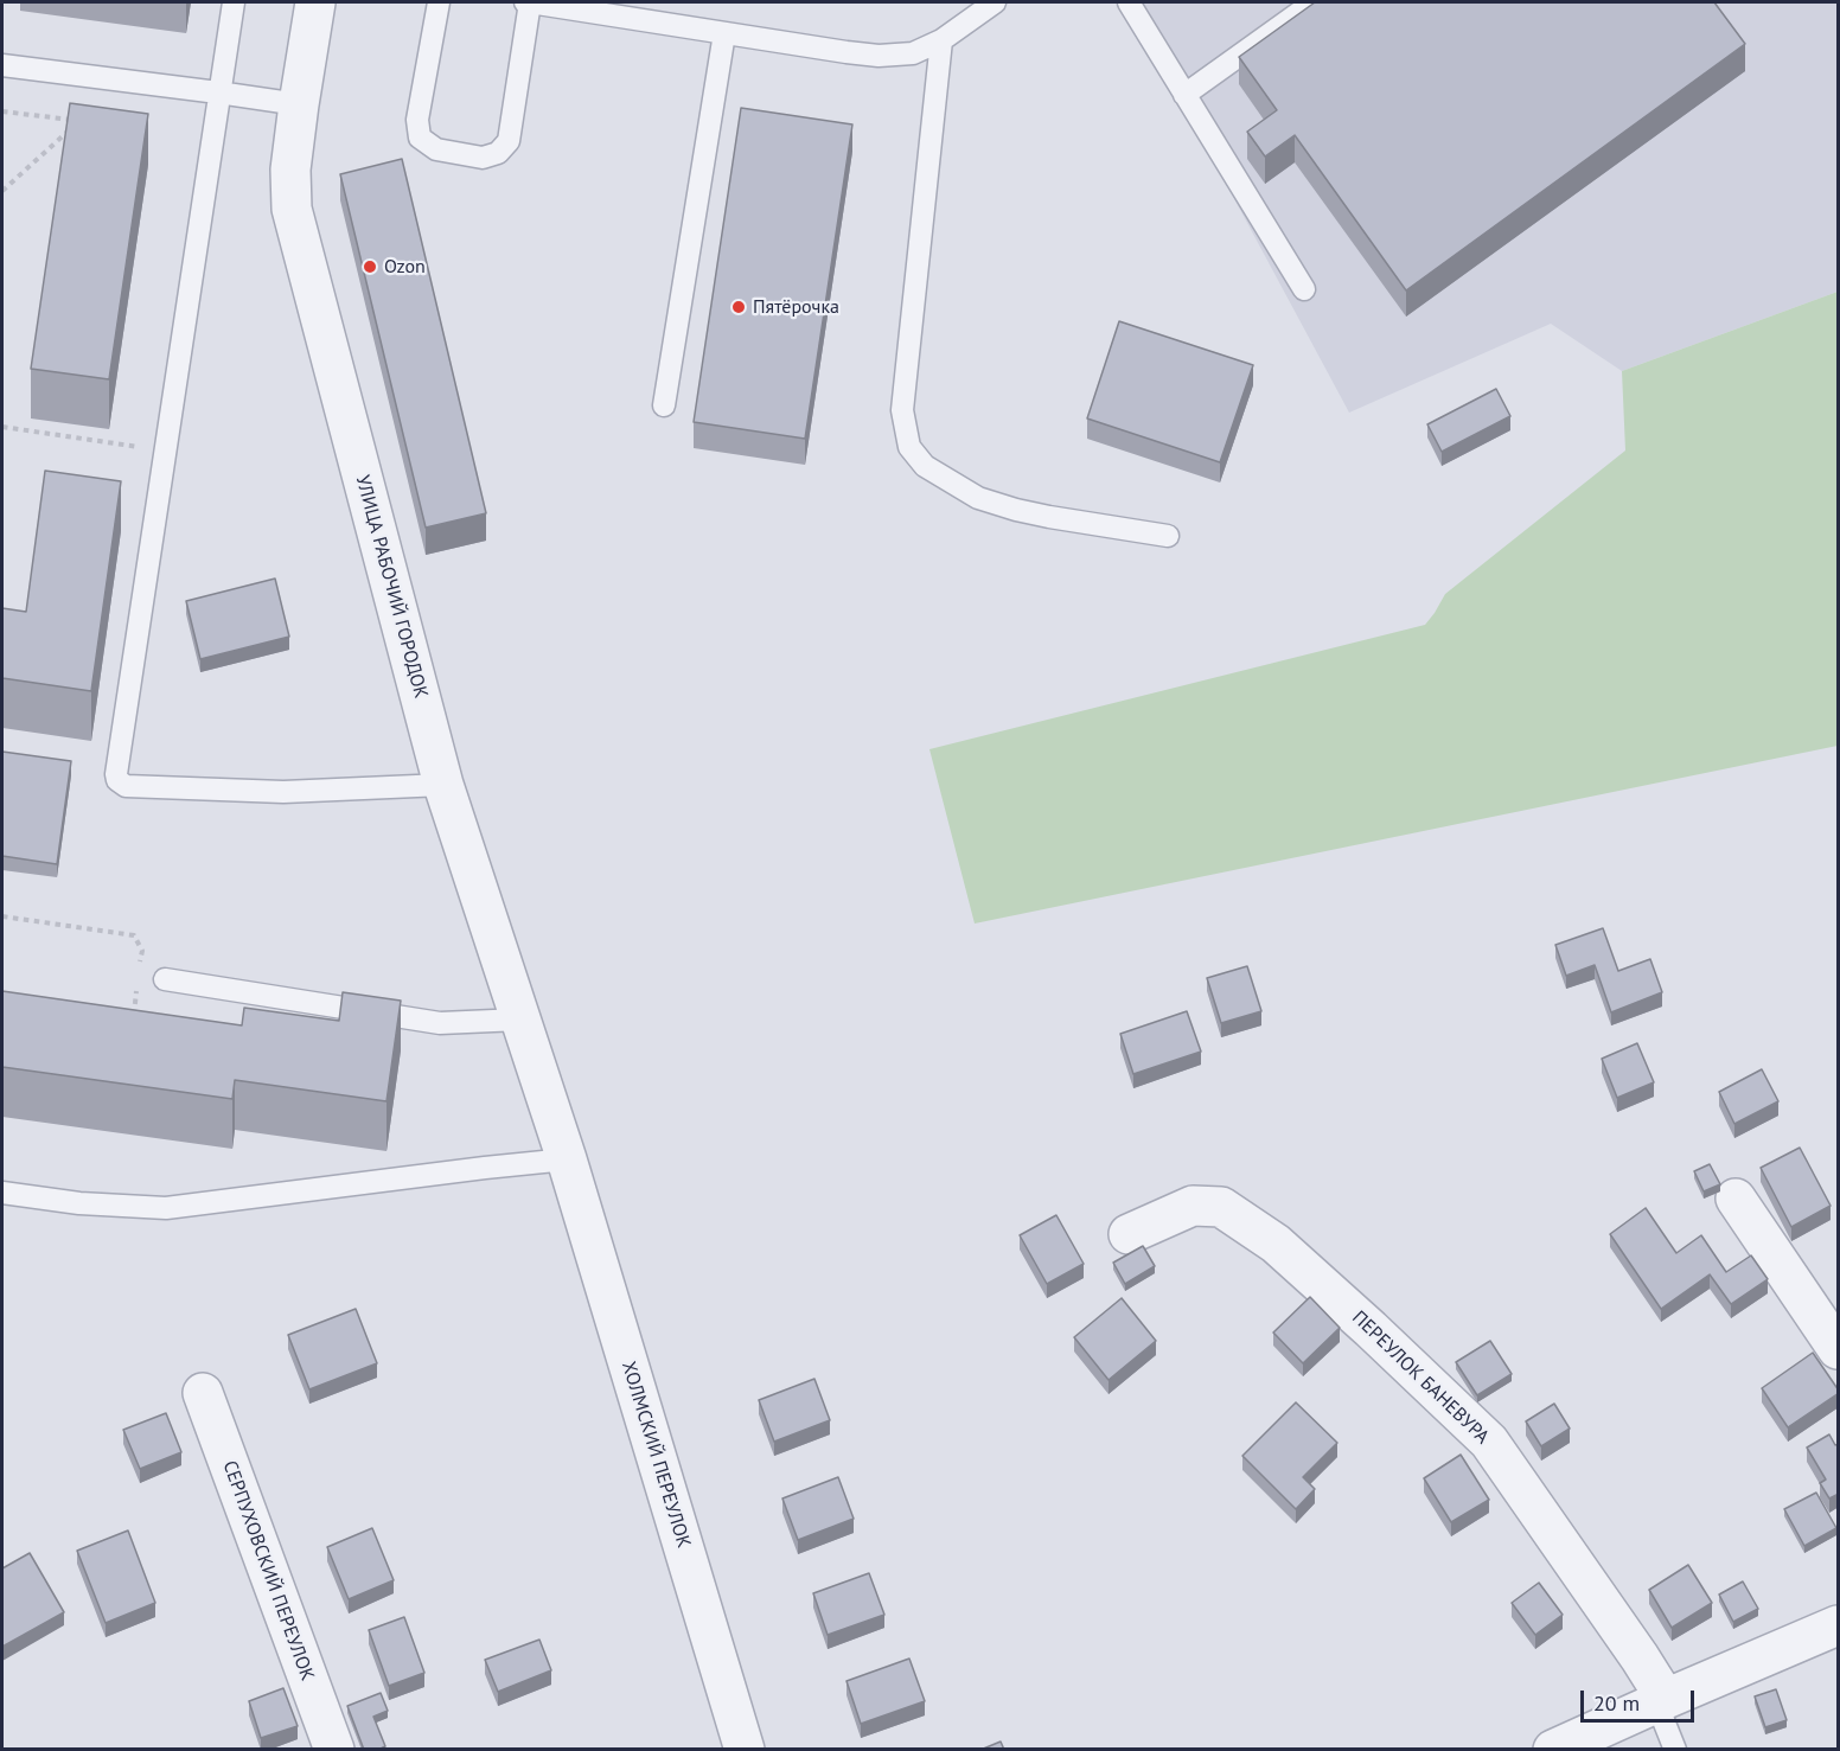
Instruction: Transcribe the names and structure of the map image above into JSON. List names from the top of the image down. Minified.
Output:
{"streets":{"street":["УЛИЦА РАБОЧИЙ ГОРОДОК","ПЕРЕУЛОК БАНЕВУРА","ХОЛМСКИЙ ПЕРЕУЛОК","СЕРПУХОВСКИЙ ПЕРЕУЛОК"]},"crossings":[["УЛИЦА РАБОЧИЙ ГОРОДОК","ХОЛМСКИЙ ПЕРЕУЛОК"]],"places":["Ozon","Пятёрочка"],"scale_bar":"20 m"}
